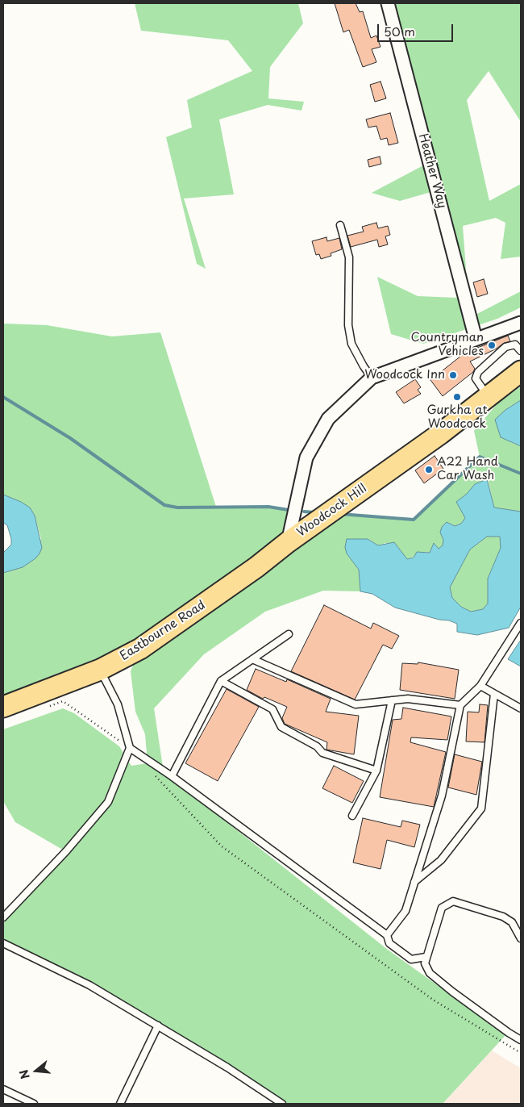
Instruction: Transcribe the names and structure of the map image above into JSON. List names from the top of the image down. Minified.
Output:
{"streets":{"highway":["Woodcock Hill","Eastbourne Road"],"street":["Heather Way"]},"crossings":[["Heather Way","Woodcock Hill"],["Woodcock Hill","Eastbourne Road"]],"places":["Countryman Vehicles","Woodcock Inn","Gurkha at Woodcock","A22 Hand Car Wash"],"scale_bar":"50 m","north":"left"}
